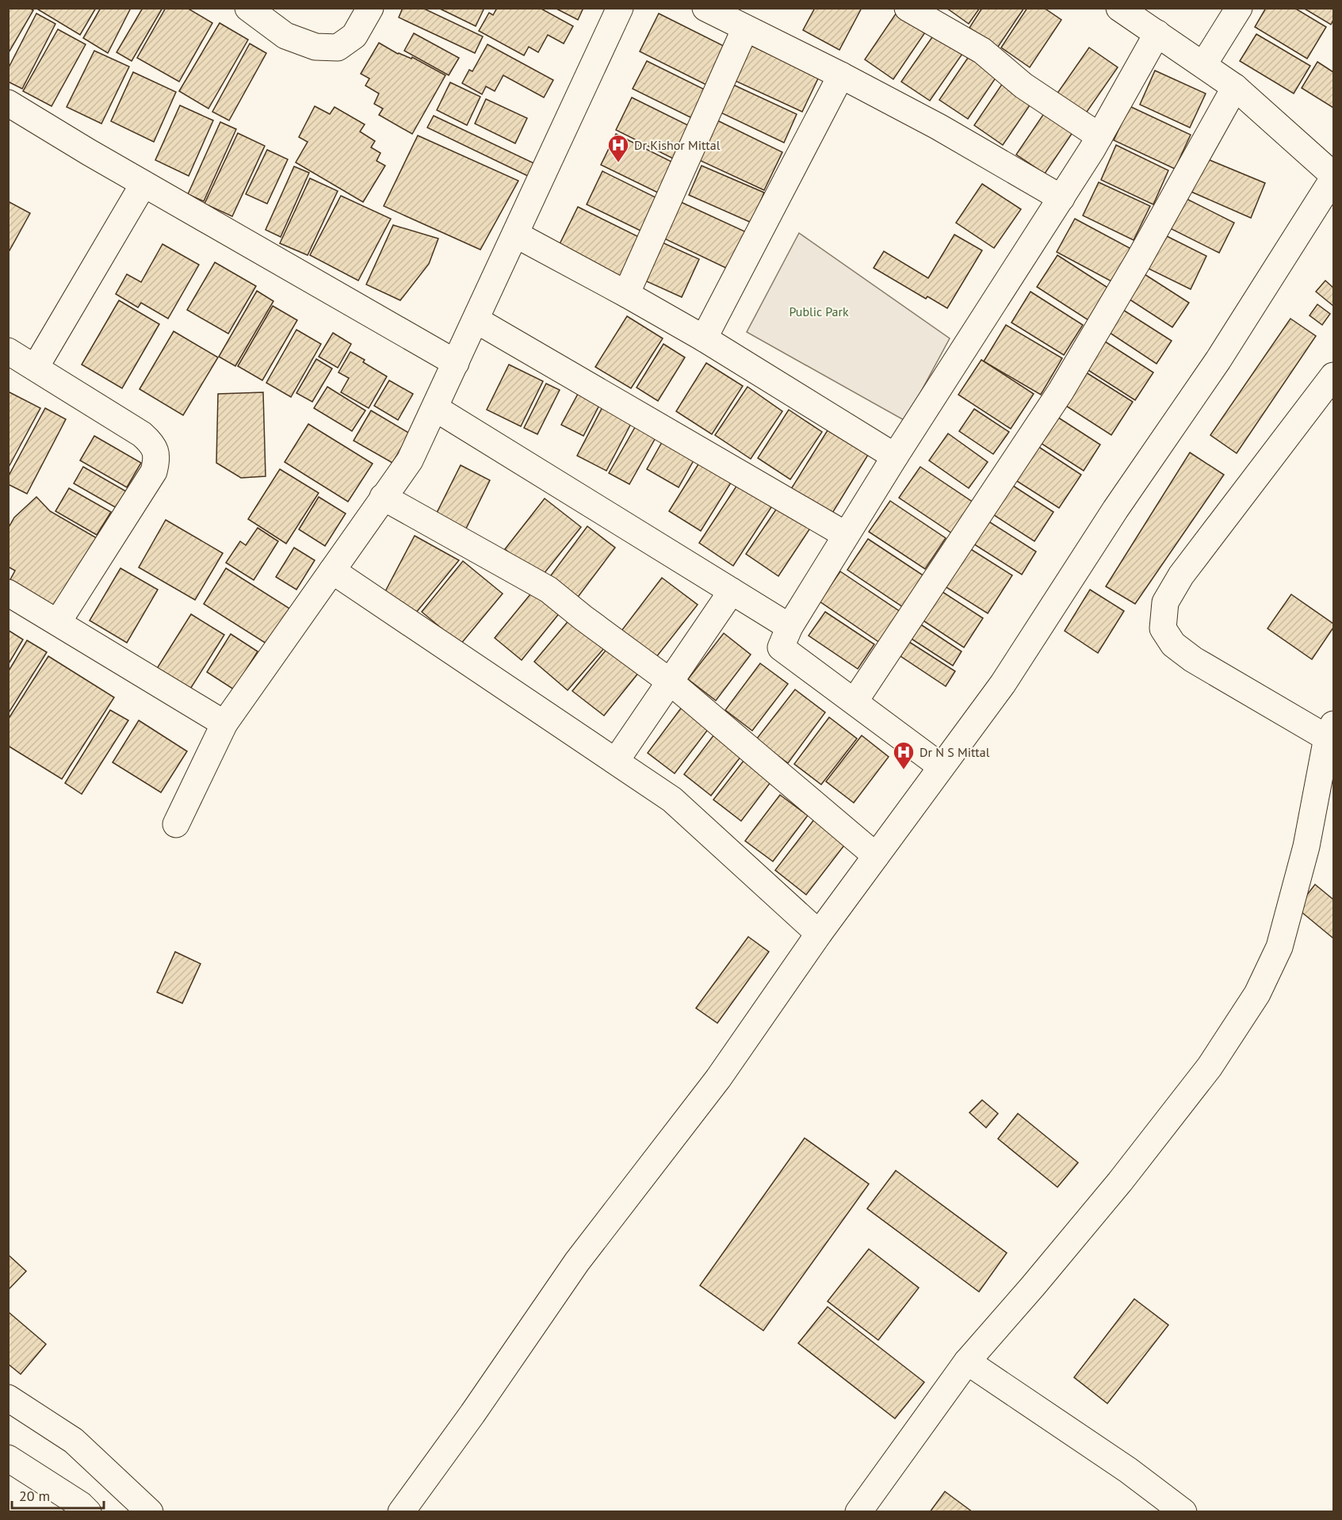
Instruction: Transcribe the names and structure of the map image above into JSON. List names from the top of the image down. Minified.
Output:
{"parks":["Public Park"],"places":{"hospital":["Dr Kishor Mittal","Dr N S Mittal"]},"scale_bar":"20 m"}
